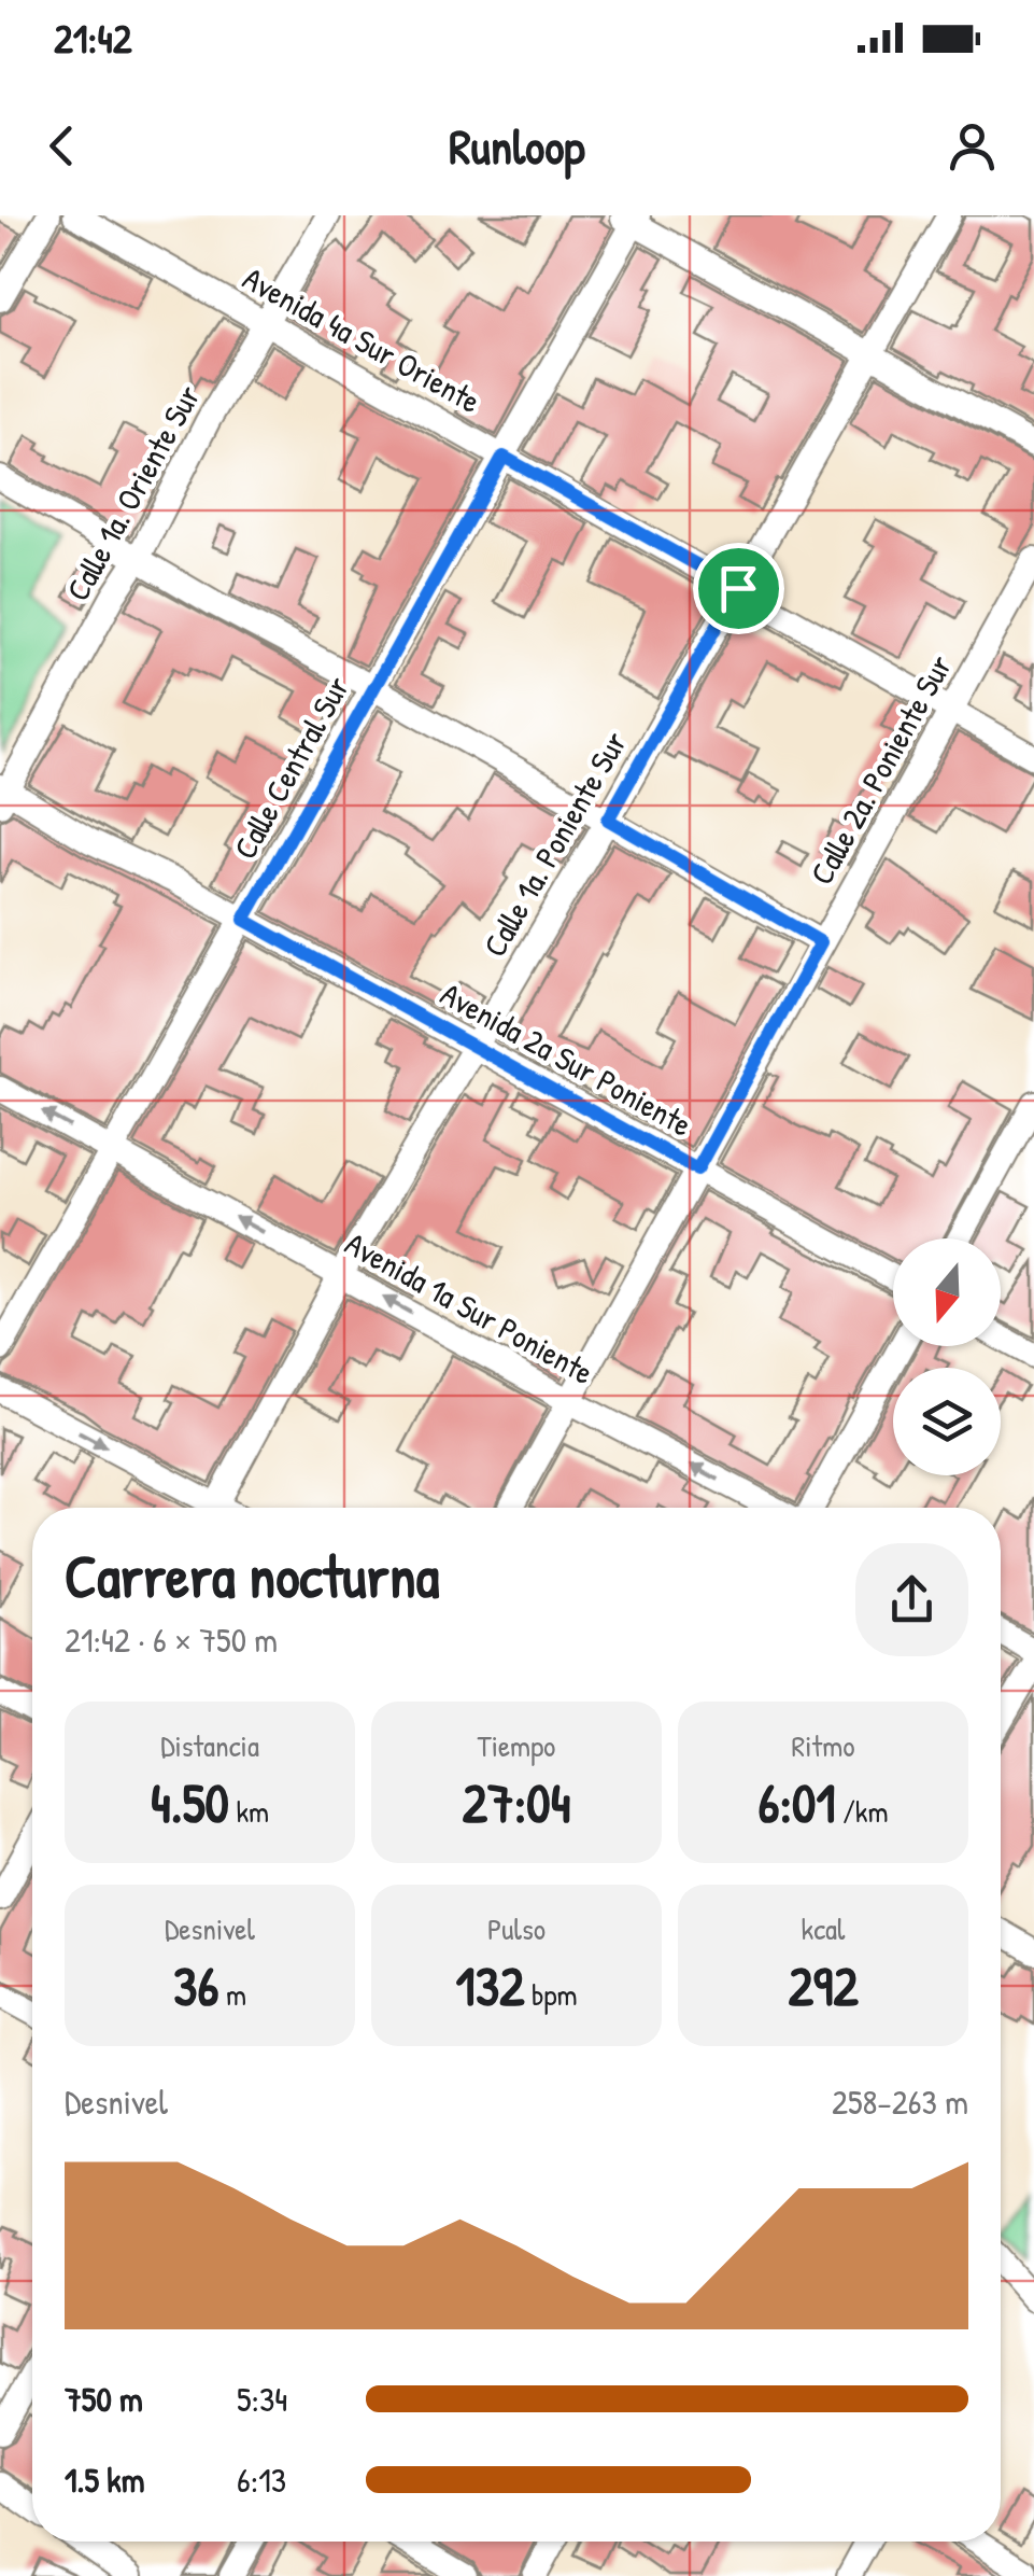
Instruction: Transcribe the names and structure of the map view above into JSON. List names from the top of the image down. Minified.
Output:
{"streets":{"street":["Avenida 4a Sur Oriente","Calle 1a. Oriente Sur","Calle Central Sur","Calle 2a. Poniente Sur","Calle 1a. Poniente Sur","Avenida 2a Sur Poniente","Avenida 1a Sur Poniente"]},"crossings":[["Avenida 4a Sur Oriente","Calle 1a. Oriente Sur"],["Avenida 4a Sur Oriente","Calle Central Sur"],["Avenida 4a Sur Oriente","Calle 2a. Poniente Sur"],["Avenida 4a Sur Oriente","Calle 1a. Poniente Sur"],["Calle 1a. Oriente Sur","Avenida 2a Sur Poniente"],["Calle Central Sur","Avenida 2a Sur Poniente"],["Calle Central Sur","Avenida 1a Sur Poniente"],["Calle 2a. Poniente Sur","Avenida 2a Sur Poniente"],["Calle 2a. Poniente Sur","Avenida 1a Sur Poniente"],["Calle 1a. Poniente Sur","Avenida 2a Sur Poniente"],["Calle 1a. Poniente Sur","Avenida 1a Sur Poniente"]],"one_way":["Avenida 1a Sur Poniente"],"north":"bottom","page":{"status":"21:42","header":"Runloop","heading":["Carrera nocturna","21:42 · 6 × 750 m"],"stats":[["Distancia","4.50 km"],["Tiempo","27:04"],["Ritmo","6:01 /km"],["Desnivel","36 m"],["Pulso","132 bpm"],["kcal","292"]],"chart":["Desnivel","258–263 m"],"list":[{"name":"750 m","note":"5:34"},{"name":"1.5 km","note":"6:13"}]}}
